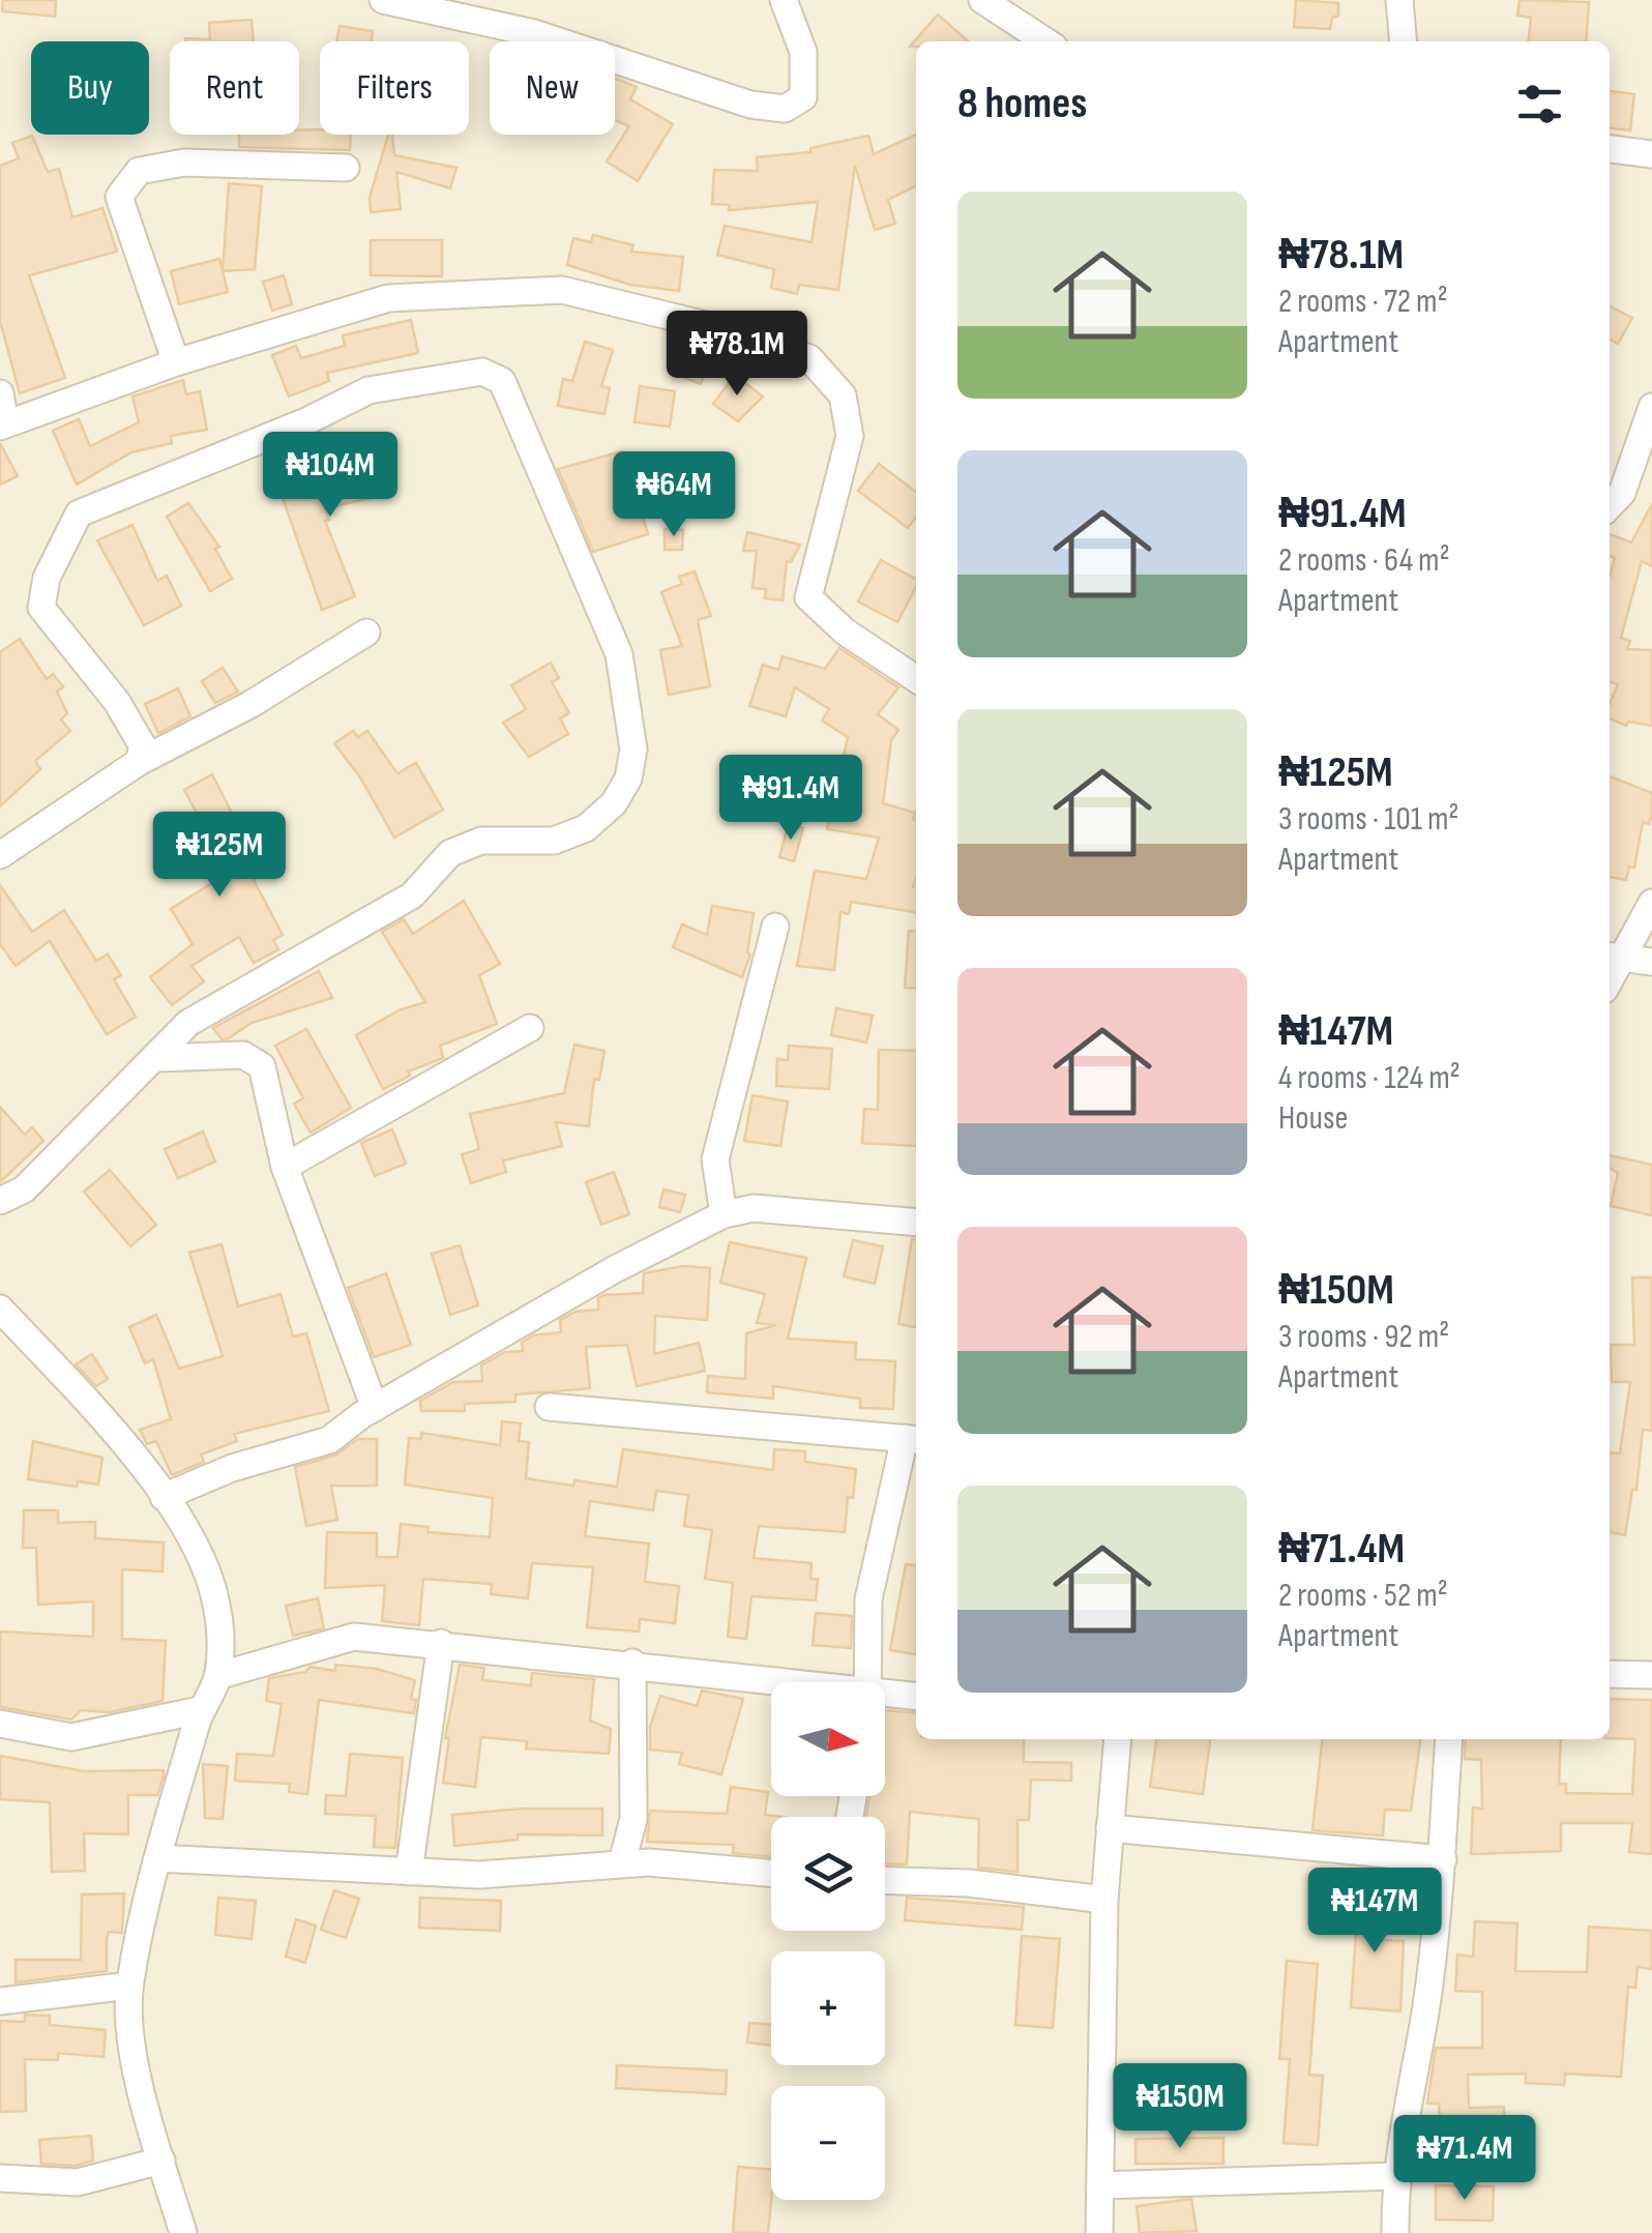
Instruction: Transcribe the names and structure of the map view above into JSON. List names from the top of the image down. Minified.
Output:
{"north":"right","page":{"chip":["Buy","Rent","Filters","New"],"heading":"8 homes","list":[{"name":"₦78.1M","note":"2 rooms · 72 m² · Apartment"},{"name":"₦91.4M","note":"2 rooms · 64 m² · Apartment"},{"name":"₦125M","note":"3 rooms · 101 m² · Apartment"},{"name":"₦147M","note":"4 rooms · 124 m² · House"},{"name":"₦150M","note":"3 rooms · 92 m² · Apartment"},{"name":"₦71.4M","note":"2 rooms · 52 m² · Apartment"}],"price":["₦78.1M","₦104M","₦64M","₦91.4M","₦125M","₦147M","₦150M","₦71.4M"],"map_buttons":["+","−"]}}
